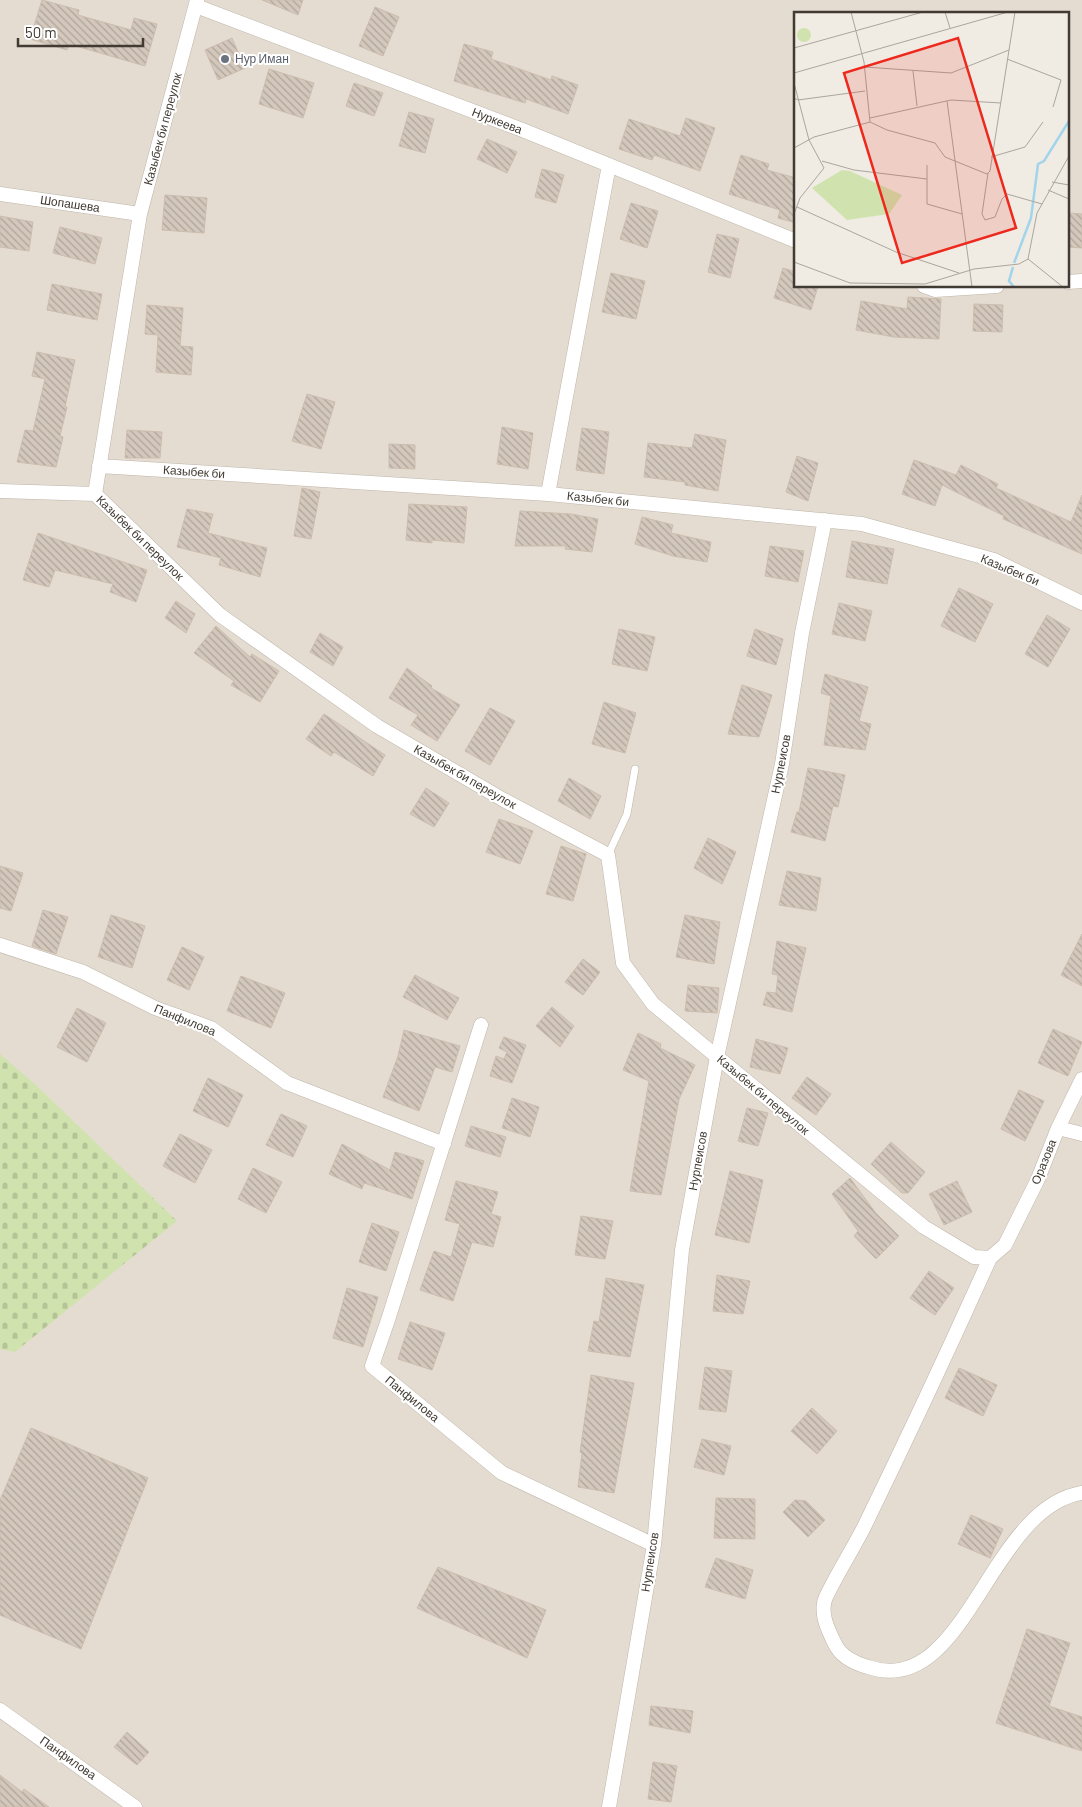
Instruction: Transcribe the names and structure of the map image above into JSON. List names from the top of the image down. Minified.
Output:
{"streets":{"street":["Нуркеева","Казыбек би переулок","Шопашева","Казыбек би","Нурпеисов","Панфилова","Оразова"]},"crossings":[["Нуркеева","Казыбек би переулок"],["Казыбек би переулок","Шопашева"],["Казыбек би переулок","Казыбек би"],["Казыбек би переулок","Нурпеисов"],["Казыбек би переулок","Оразова"],["Казыбек би","Нурпеисов"],["Нурпеисов","Панфилова"]],"places":["Нур Иман"],"scale_bar":"50 m"}
